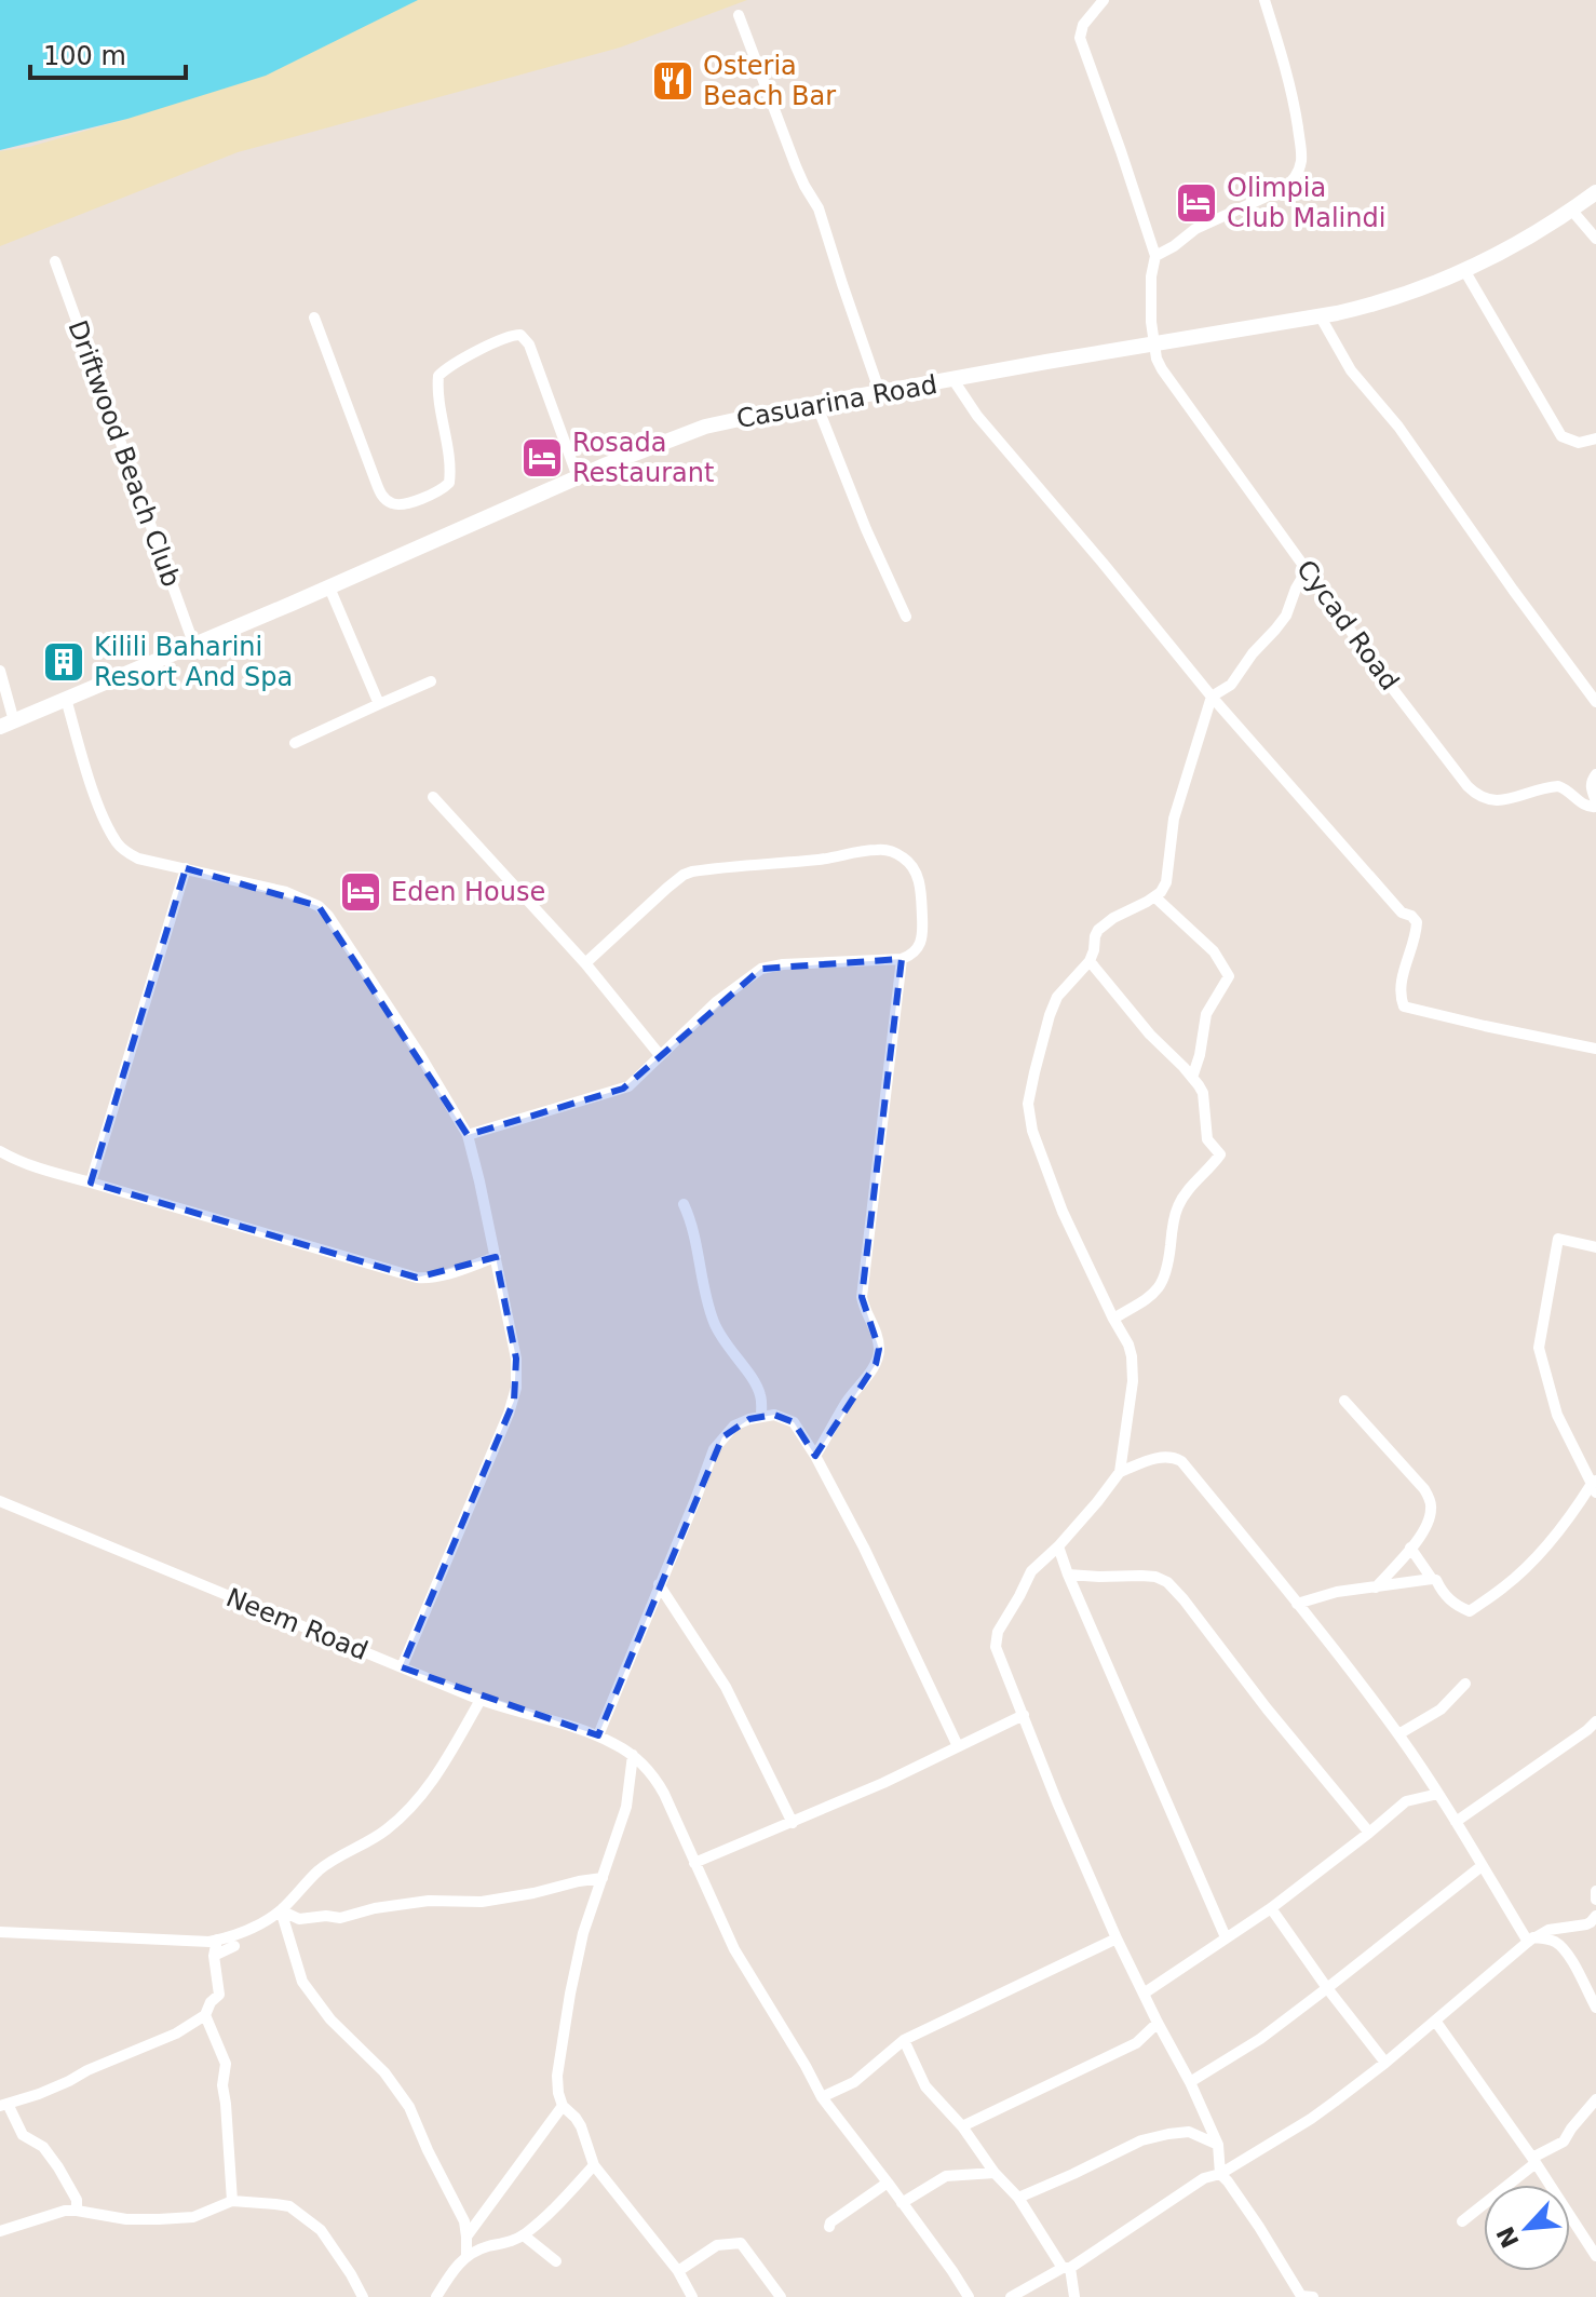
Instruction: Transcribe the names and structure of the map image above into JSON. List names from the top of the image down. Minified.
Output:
{"streets":{"street":["Casuarina Road","Driftwood Beach Club","Cycad Road","Neem Road"]},"crossings":[["Casuarina Road","Driftwood Beach Club"],["Casuarina Road","Cycad Road"]],"places":{"restaurant":["Osteria Beach Bar"],"hotel":["Olimpia Club Malindi","Rosada Restaurant","Eden House"],"building":["Kilili Baharini Resort And Spa"]},"scale_bar":"100 m","north":"bottom left"}
